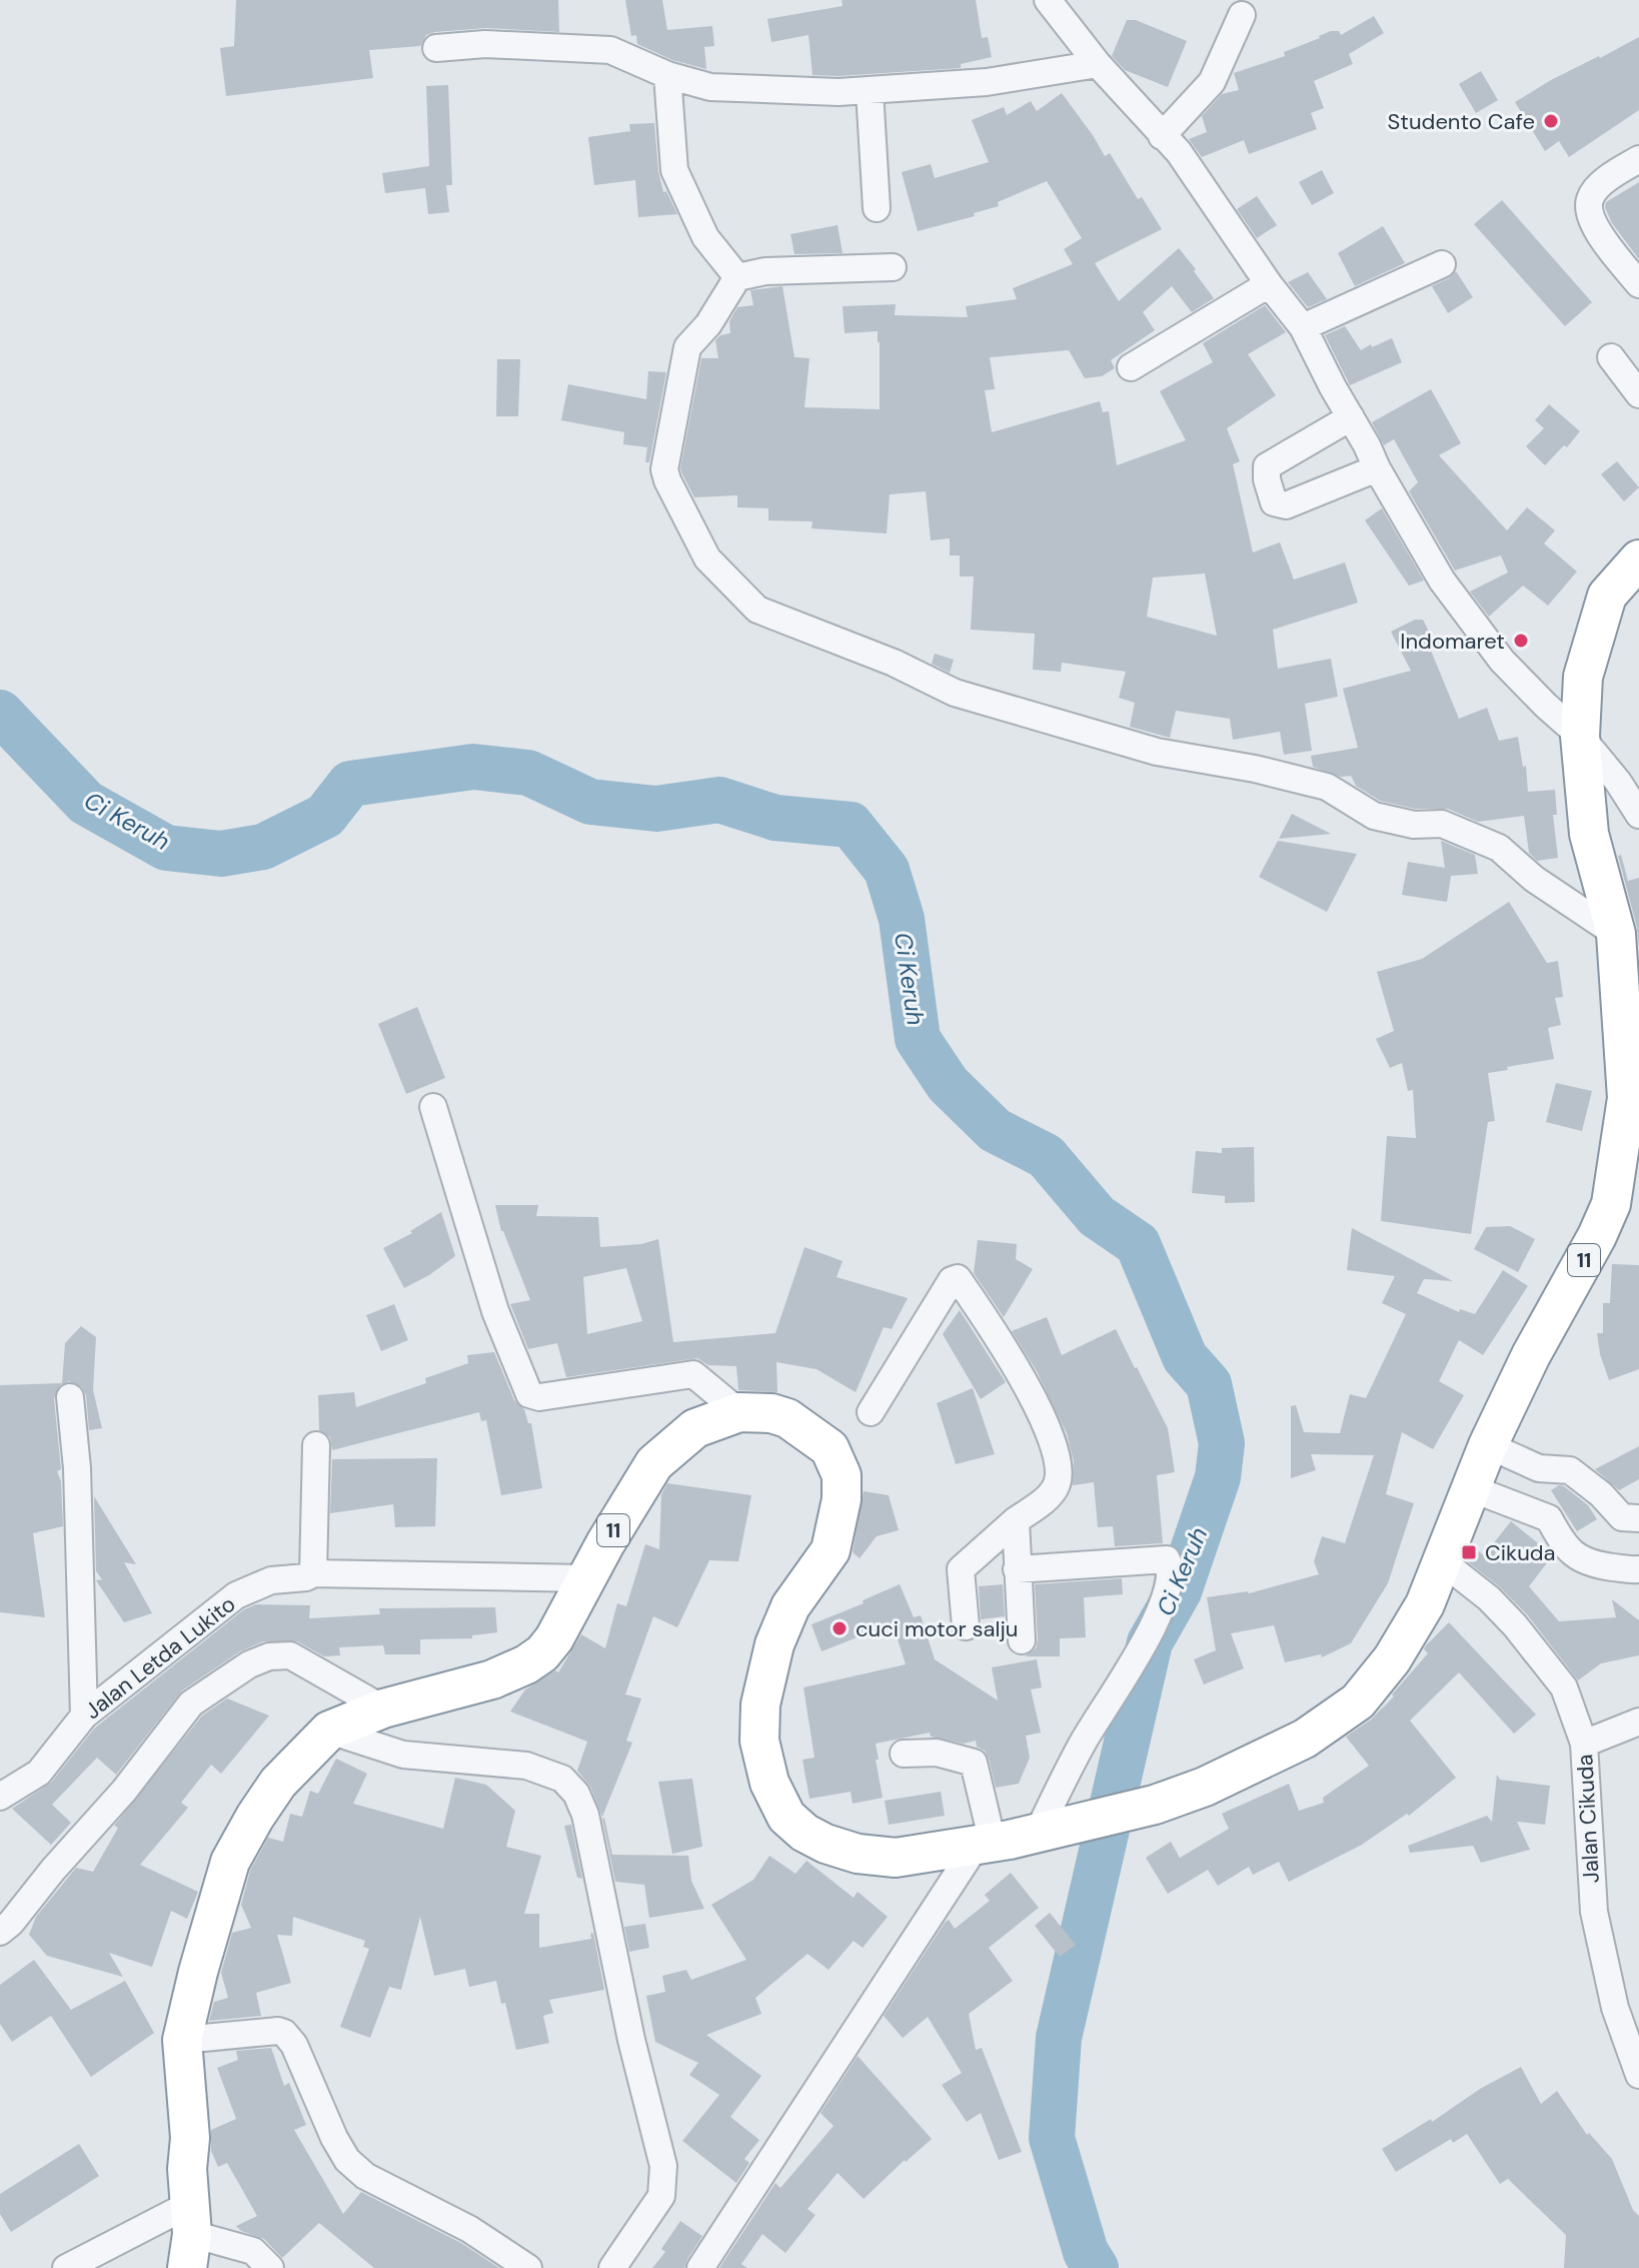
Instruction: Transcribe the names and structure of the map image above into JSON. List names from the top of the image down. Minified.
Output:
{"streets":{"highway":["11"],"street":["Jalan Letda Lukito","Jalan Cikuda"]},"crossings":[["11","Jalan Letda Lukito"],["11","Jalan Cikuda"]],"water":["Ci Keruh"],"places":{"other":["Studento Cafe","Indomaret","cuci motor salju"],"transit":["Cikuda"]}}
